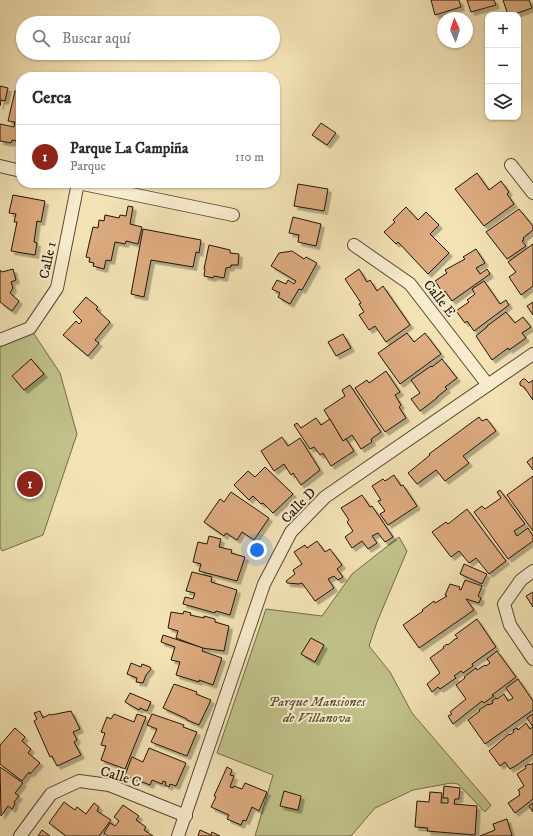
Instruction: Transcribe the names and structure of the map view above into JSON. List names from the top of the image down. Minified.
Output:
{"streets":{"street":["Calle 1","Calle E","Calle D","Calle C"]},"crossings":[["Calle E","Calle D"],["Calle D","Calle C"]],"parks":["Parque Mansiones de Villanova"],"north":"top","page":{"map_buttons":["+","−"],"search":"Buscar aquí","heading":"Cerca","list":[{"mark":"1","name":"Parque La Campiña","note":"Parque","value":"110 m"}],"pins":"1"}}
